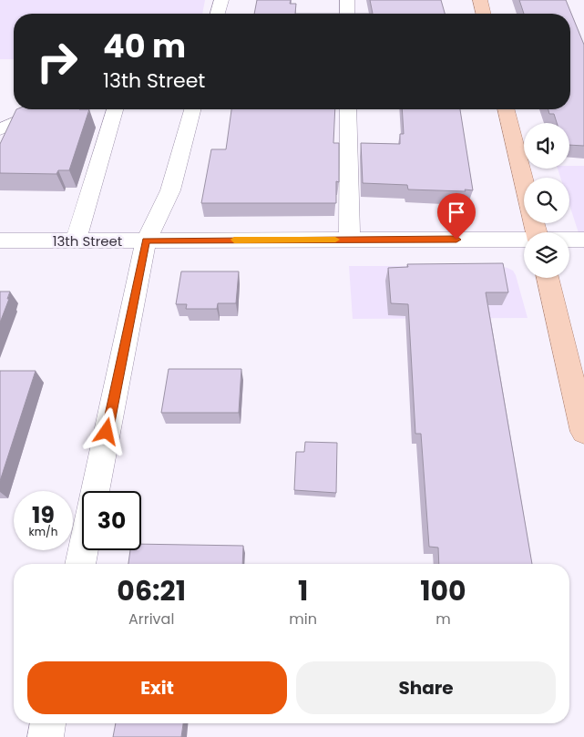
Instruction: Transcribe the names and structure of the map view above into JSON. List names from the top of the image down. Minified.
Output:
{"streets":{"street":["13th Street"]},"page":{"turn":["40 m","13th Street"],"speed":"19 km/h","limit":"30","eta":["06:21","Arrival","1","min","100","m"],"buttons":["Exit","Share"]}}
